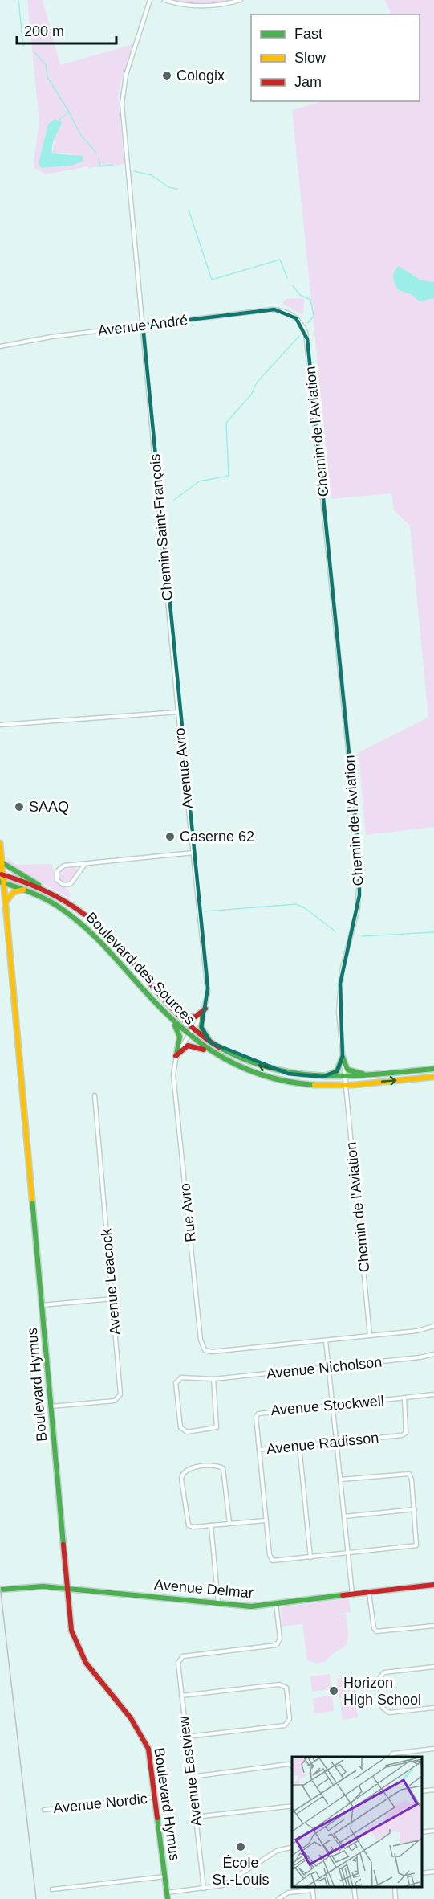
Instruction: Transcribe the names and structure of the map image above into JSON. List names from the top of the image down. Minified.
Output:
{"streets":{"street":["Avenue André","Chemin de l'Aviation","Chemin Saint-François","Avenue Avro","Boulevard des Sources","Rue Avro","Avenue Leacock","Avenue Nicholson","Boulevard Hymus","Avenue Stockwell","Avenue Radisson","Avenue Delmar","Avenue Eastview","Avenue Nordic"]},"crossings":[["Avenue André","Chemin de l'Aviation"],["Avenue André","Chemin Saint-François"],["Chemin de l'Aviation","Boulevard des Sources"],["Chemin de l'Aviation","Rue Avro"],["Chemin Saint-François","Avenue Avro"],["Avenue Avro","Rue Avro"],["Boulevard des Sources","Rue Avro"],["Boulevard des Sources","Boulevard Hymus"],["Avenue Leacock","Boulevard Hymus"],["Boulevard Hymus","Avenue Delmar"],["Boulevard Hymus","Avenue Nordic"],["Avenue Stockwell","Avenue Radisson"],["Avenue Delmar","Avenue Eastview"]],"places":["Cologix","SAAQ","Caserne 62","Horizon High School","École St.-Louis"],"legend":["Fast","Slow","Jam"],"scale_bar":"200 m"}
